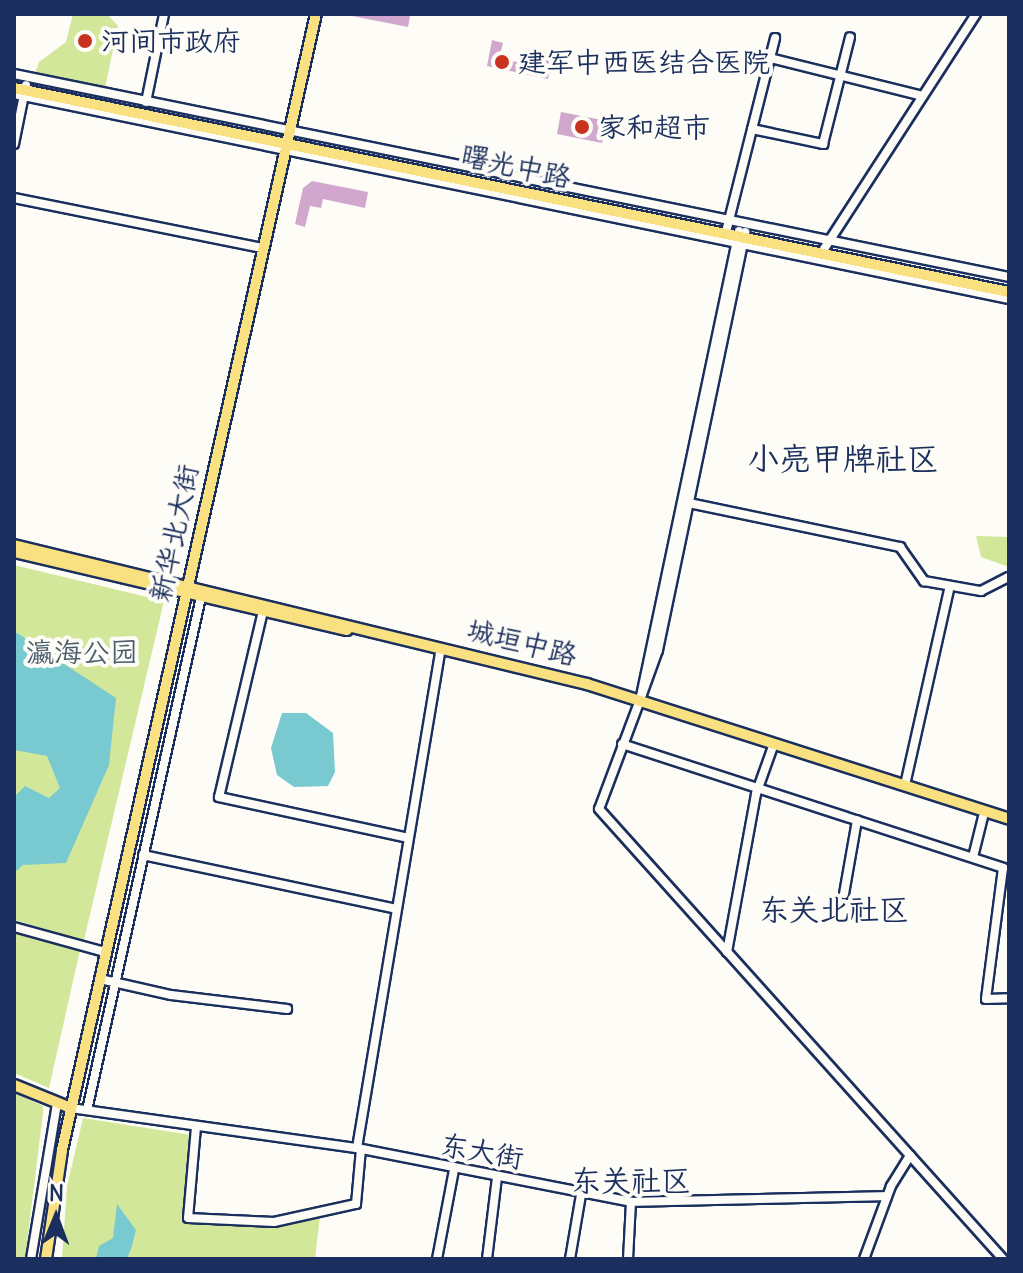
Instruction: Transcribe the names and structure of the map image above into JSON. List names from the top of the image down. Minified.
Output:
{"streets":{"main road":["曙光中路","新华北大街","城垣中路"],"street":["东大街"]},"crossings":[["曙光中路","新华北大街"],["新华北大街","城垣中路"],["新华北大街","东大街"]],"districts":["小亮甲牌社区","东关北社区","东关社区"],"parks":["瀛海公园"],"places":["河间市政府","建军中西医结合医院","家和超市"],"north":"top"}
